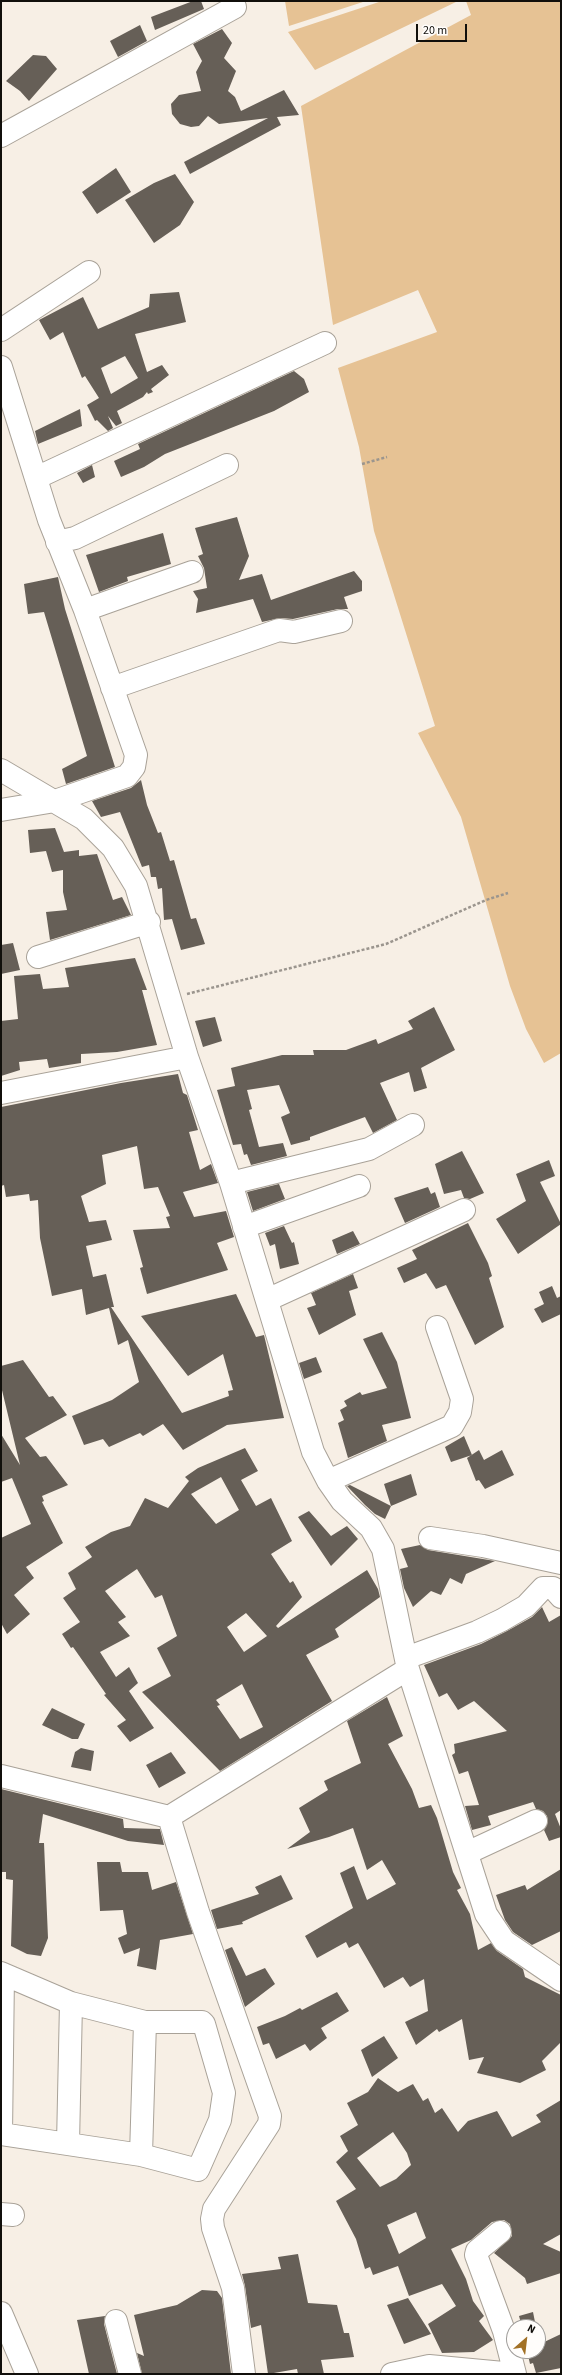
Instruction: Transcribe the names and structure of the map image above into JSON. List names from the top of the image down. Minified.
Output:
{"scale_bar":"20 m","north":"top right"}
